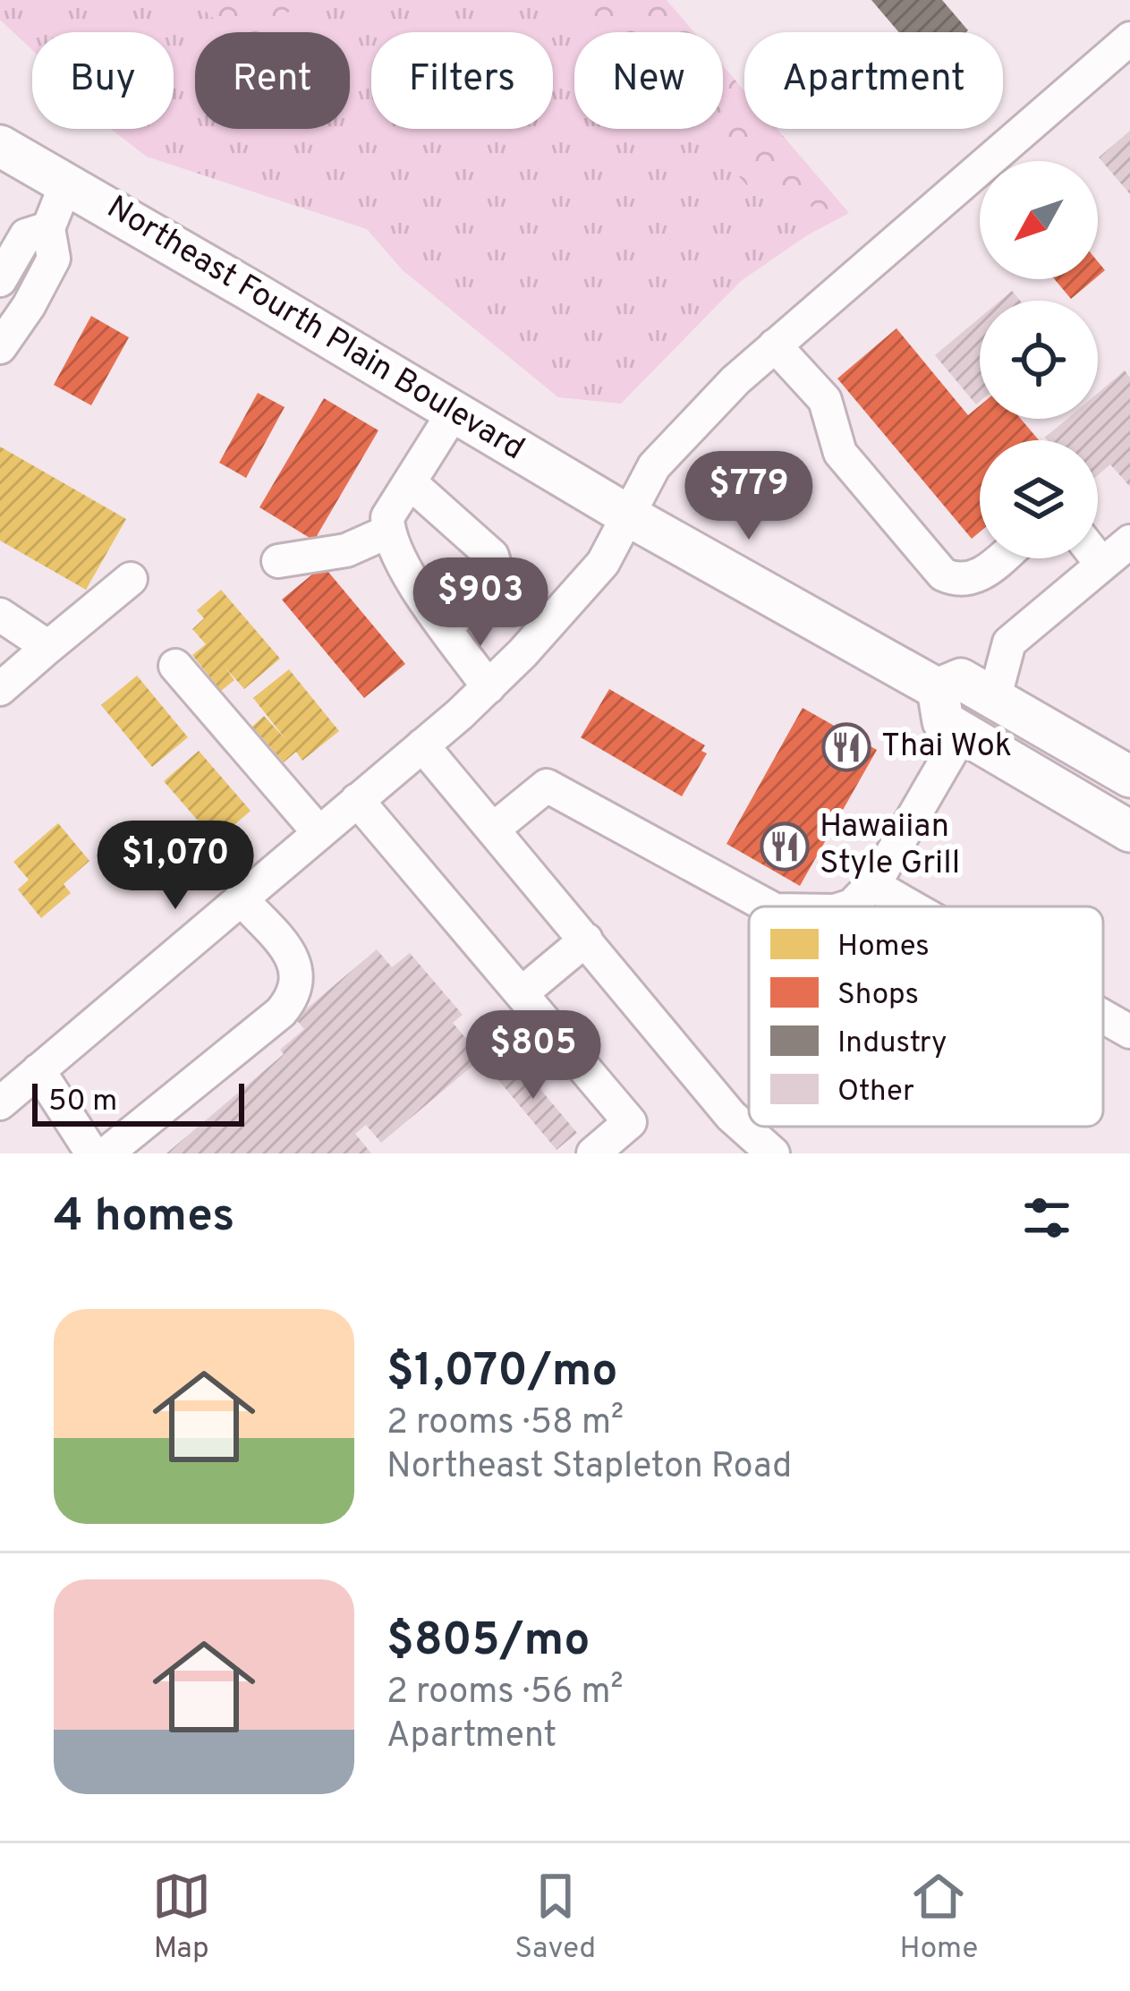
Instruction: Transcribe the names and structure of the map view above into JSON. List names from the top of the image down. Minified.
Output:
{"streets":{"main road":["Northeast Fourth Plain Boulevard"]},"places":{"restaurant":["Thai Wok","Hawaiian Style Grill"]},"legend":["Homes","Shops","Industry","Other"],"scale_bar":"50 m","north":"bottom left","page":{"chip":["Buy","Rent","Filters","New","Apartment"],"price":["$779","$903","$1,070","$805"],"scale":"50 m","heading":"4 homes","list":[{"name":"$1,070/mo","note":"2 rooms · 58 m² · Northeast Stapleton Road"},{"name":"$805/mo","note":"2 rooms · 56 m² · Apartment"}],"tabs":["Map","Saved","Home"]}}
